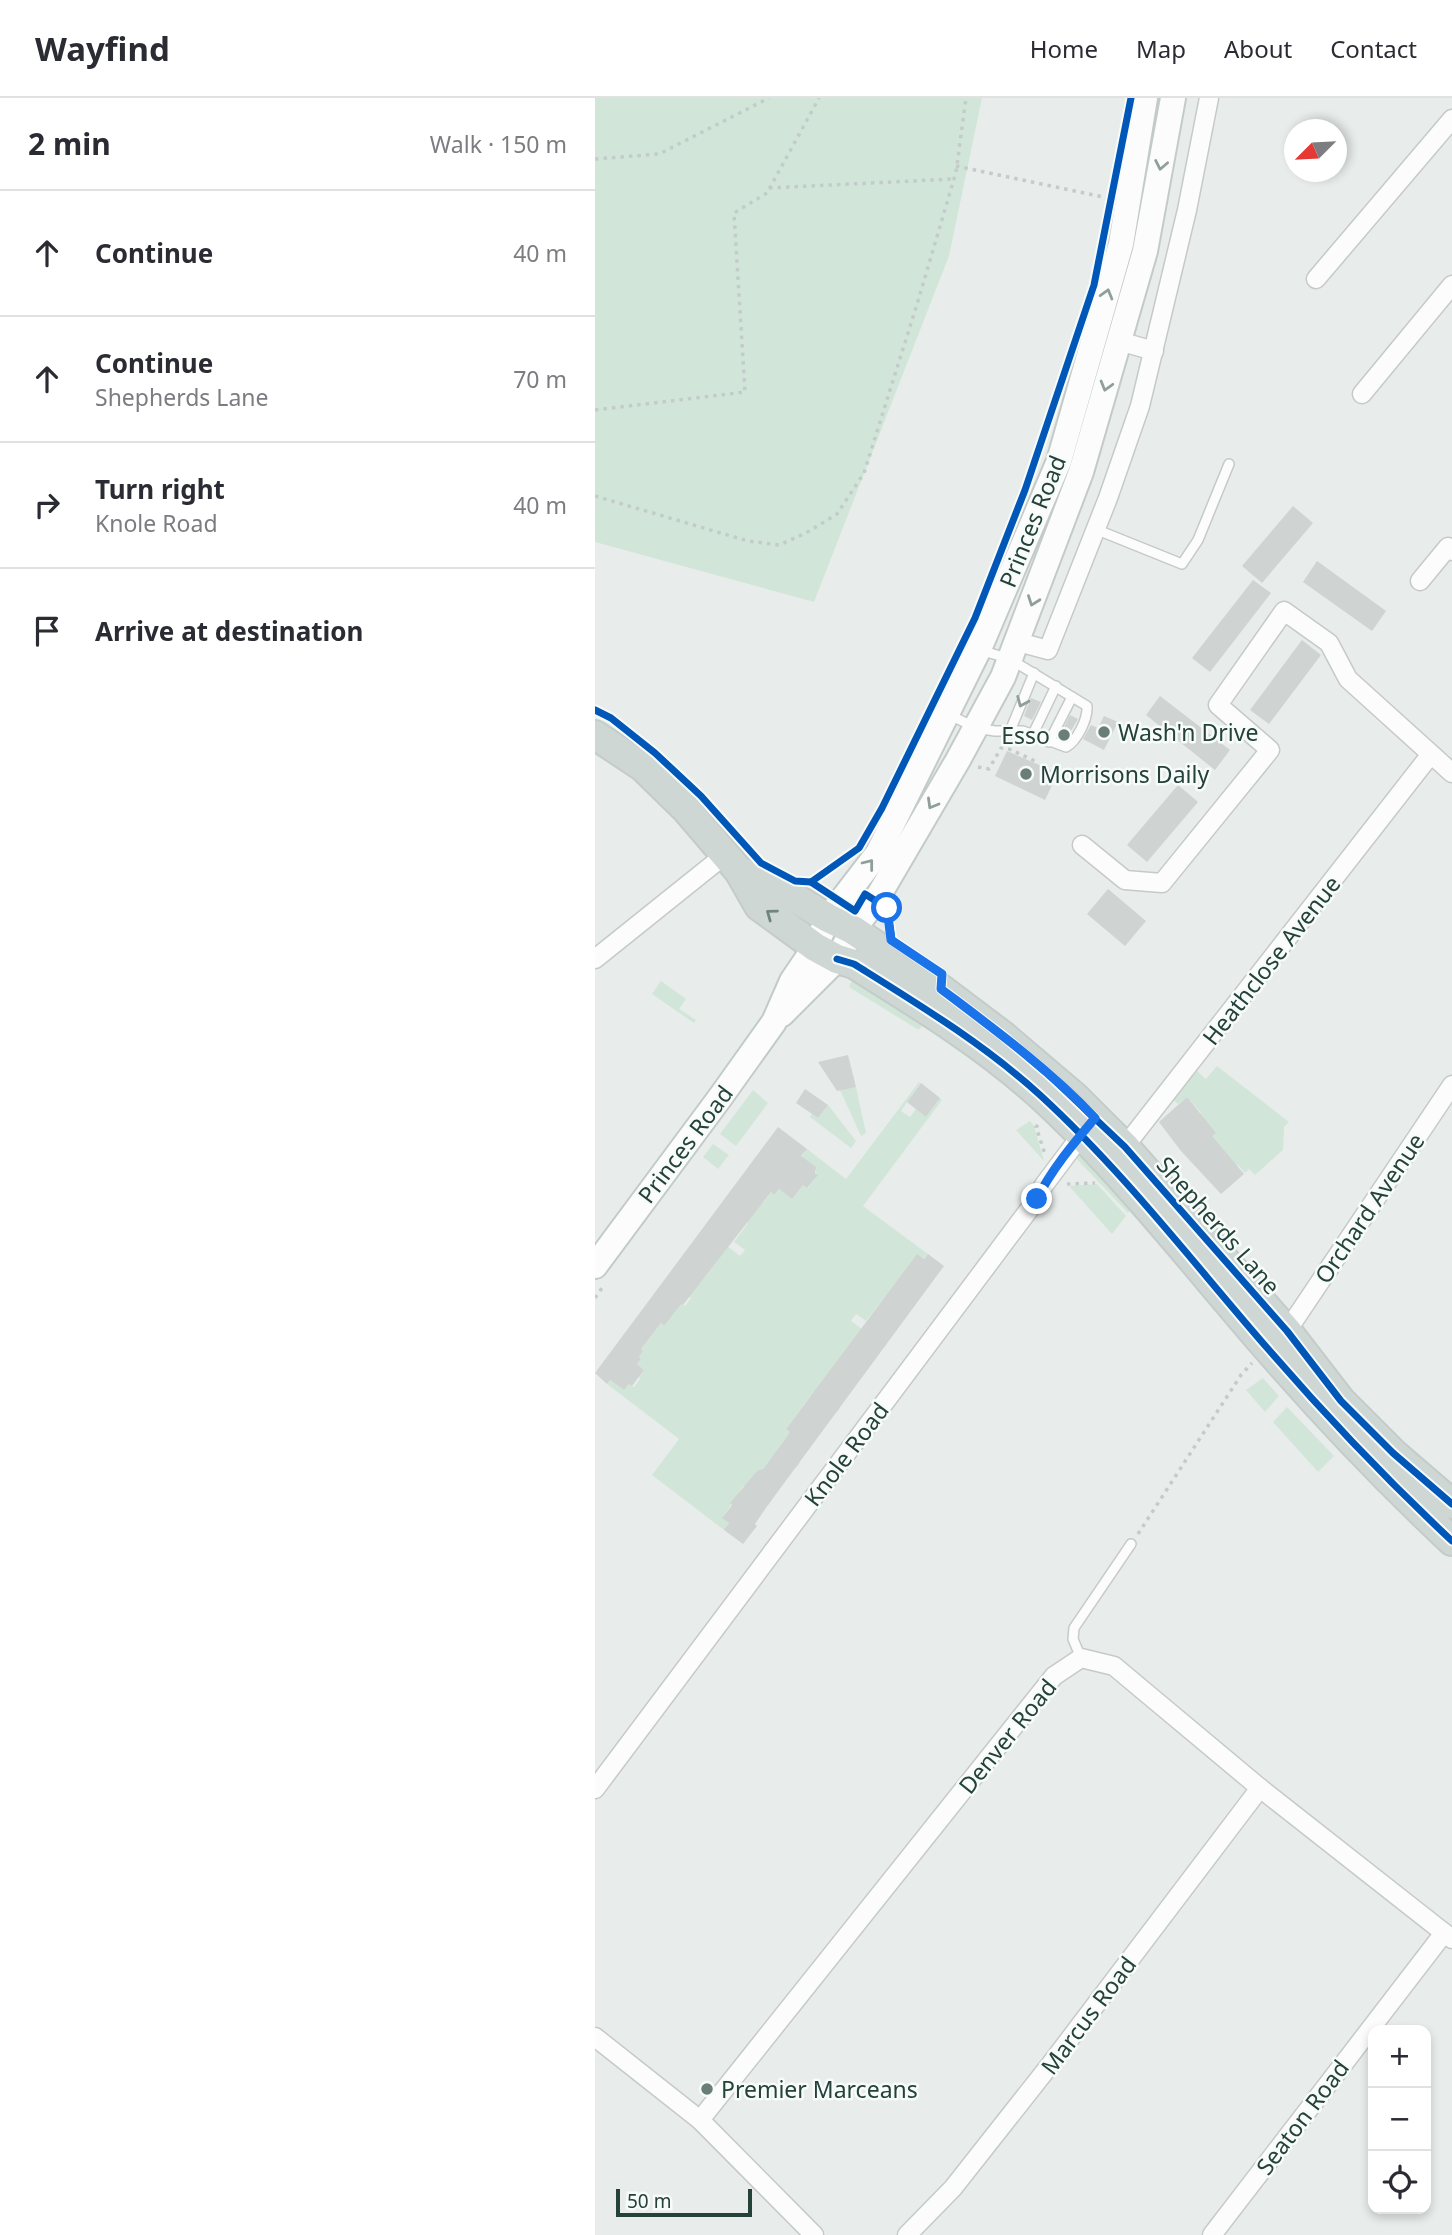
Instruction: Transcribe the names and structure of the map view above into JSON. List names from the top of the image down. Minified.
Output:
{"streets":{"main road":["Princes Road","Shepherds Lane"],"street":["Heathclose Avenue","Orchard Avenue","Knole Road","Denver Road","Marcus Road","Seaton Road"]},"crossings":[["Princes Road","Shepherds Lane"],["Heathclose Avenue","Shepherds Lane"],["Orchard Avenue","Shepherds Lane"],["Shepherds Lane","Knole Road"]],"places":["Wash'n Drive","Esso","Morrisons Daily","Premier Marceans"],"scale_bar":"50 m","north":"bottom left","page":{"header":"Wayfind","nav":["Home","Map","About","Contact"],"heading":["2 min","Walk · 150 m"],"list":[["Continue","40 m"],["Continue","Shepherds Lane","70 m"],["Turn right","Knole Road","40 m"],"Arrive at destination"],"map_buttons":["+","−"],"scale":"50 m"}}
